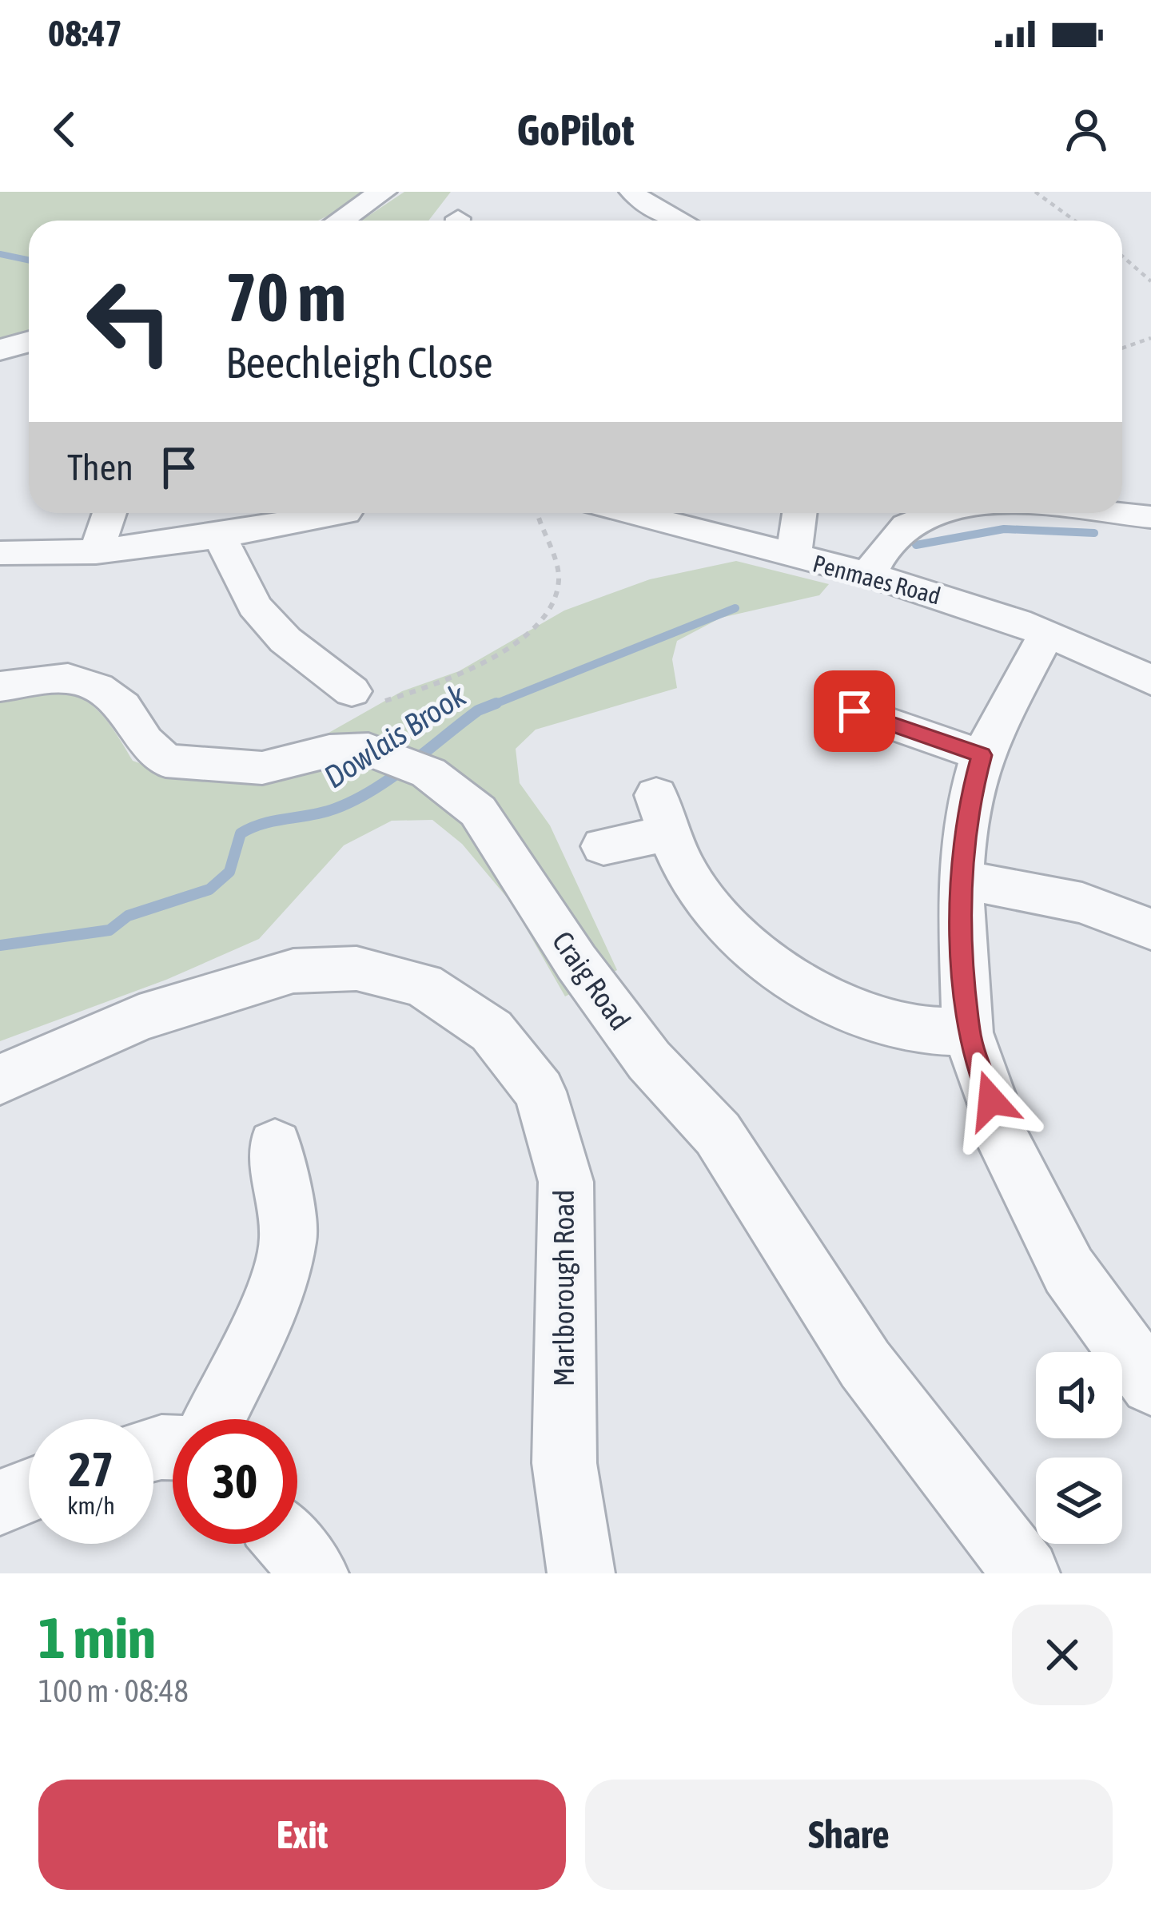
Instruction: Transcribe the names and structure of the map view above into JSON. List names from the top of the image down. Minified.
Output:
{"streets":{"street":["Penmaes Road","Craig Road","Marlborough Road"]},"water":["Dowlais Brook"],"page":{"status":"08:47","header":"GoPilot","turn":["70 m","Beechleigh Close"],"then":"Then","speed":"27 km/h","limit":"30","heading":["1 min","100 m · 08:48"],"buttons":["Exit","Share"]}}
